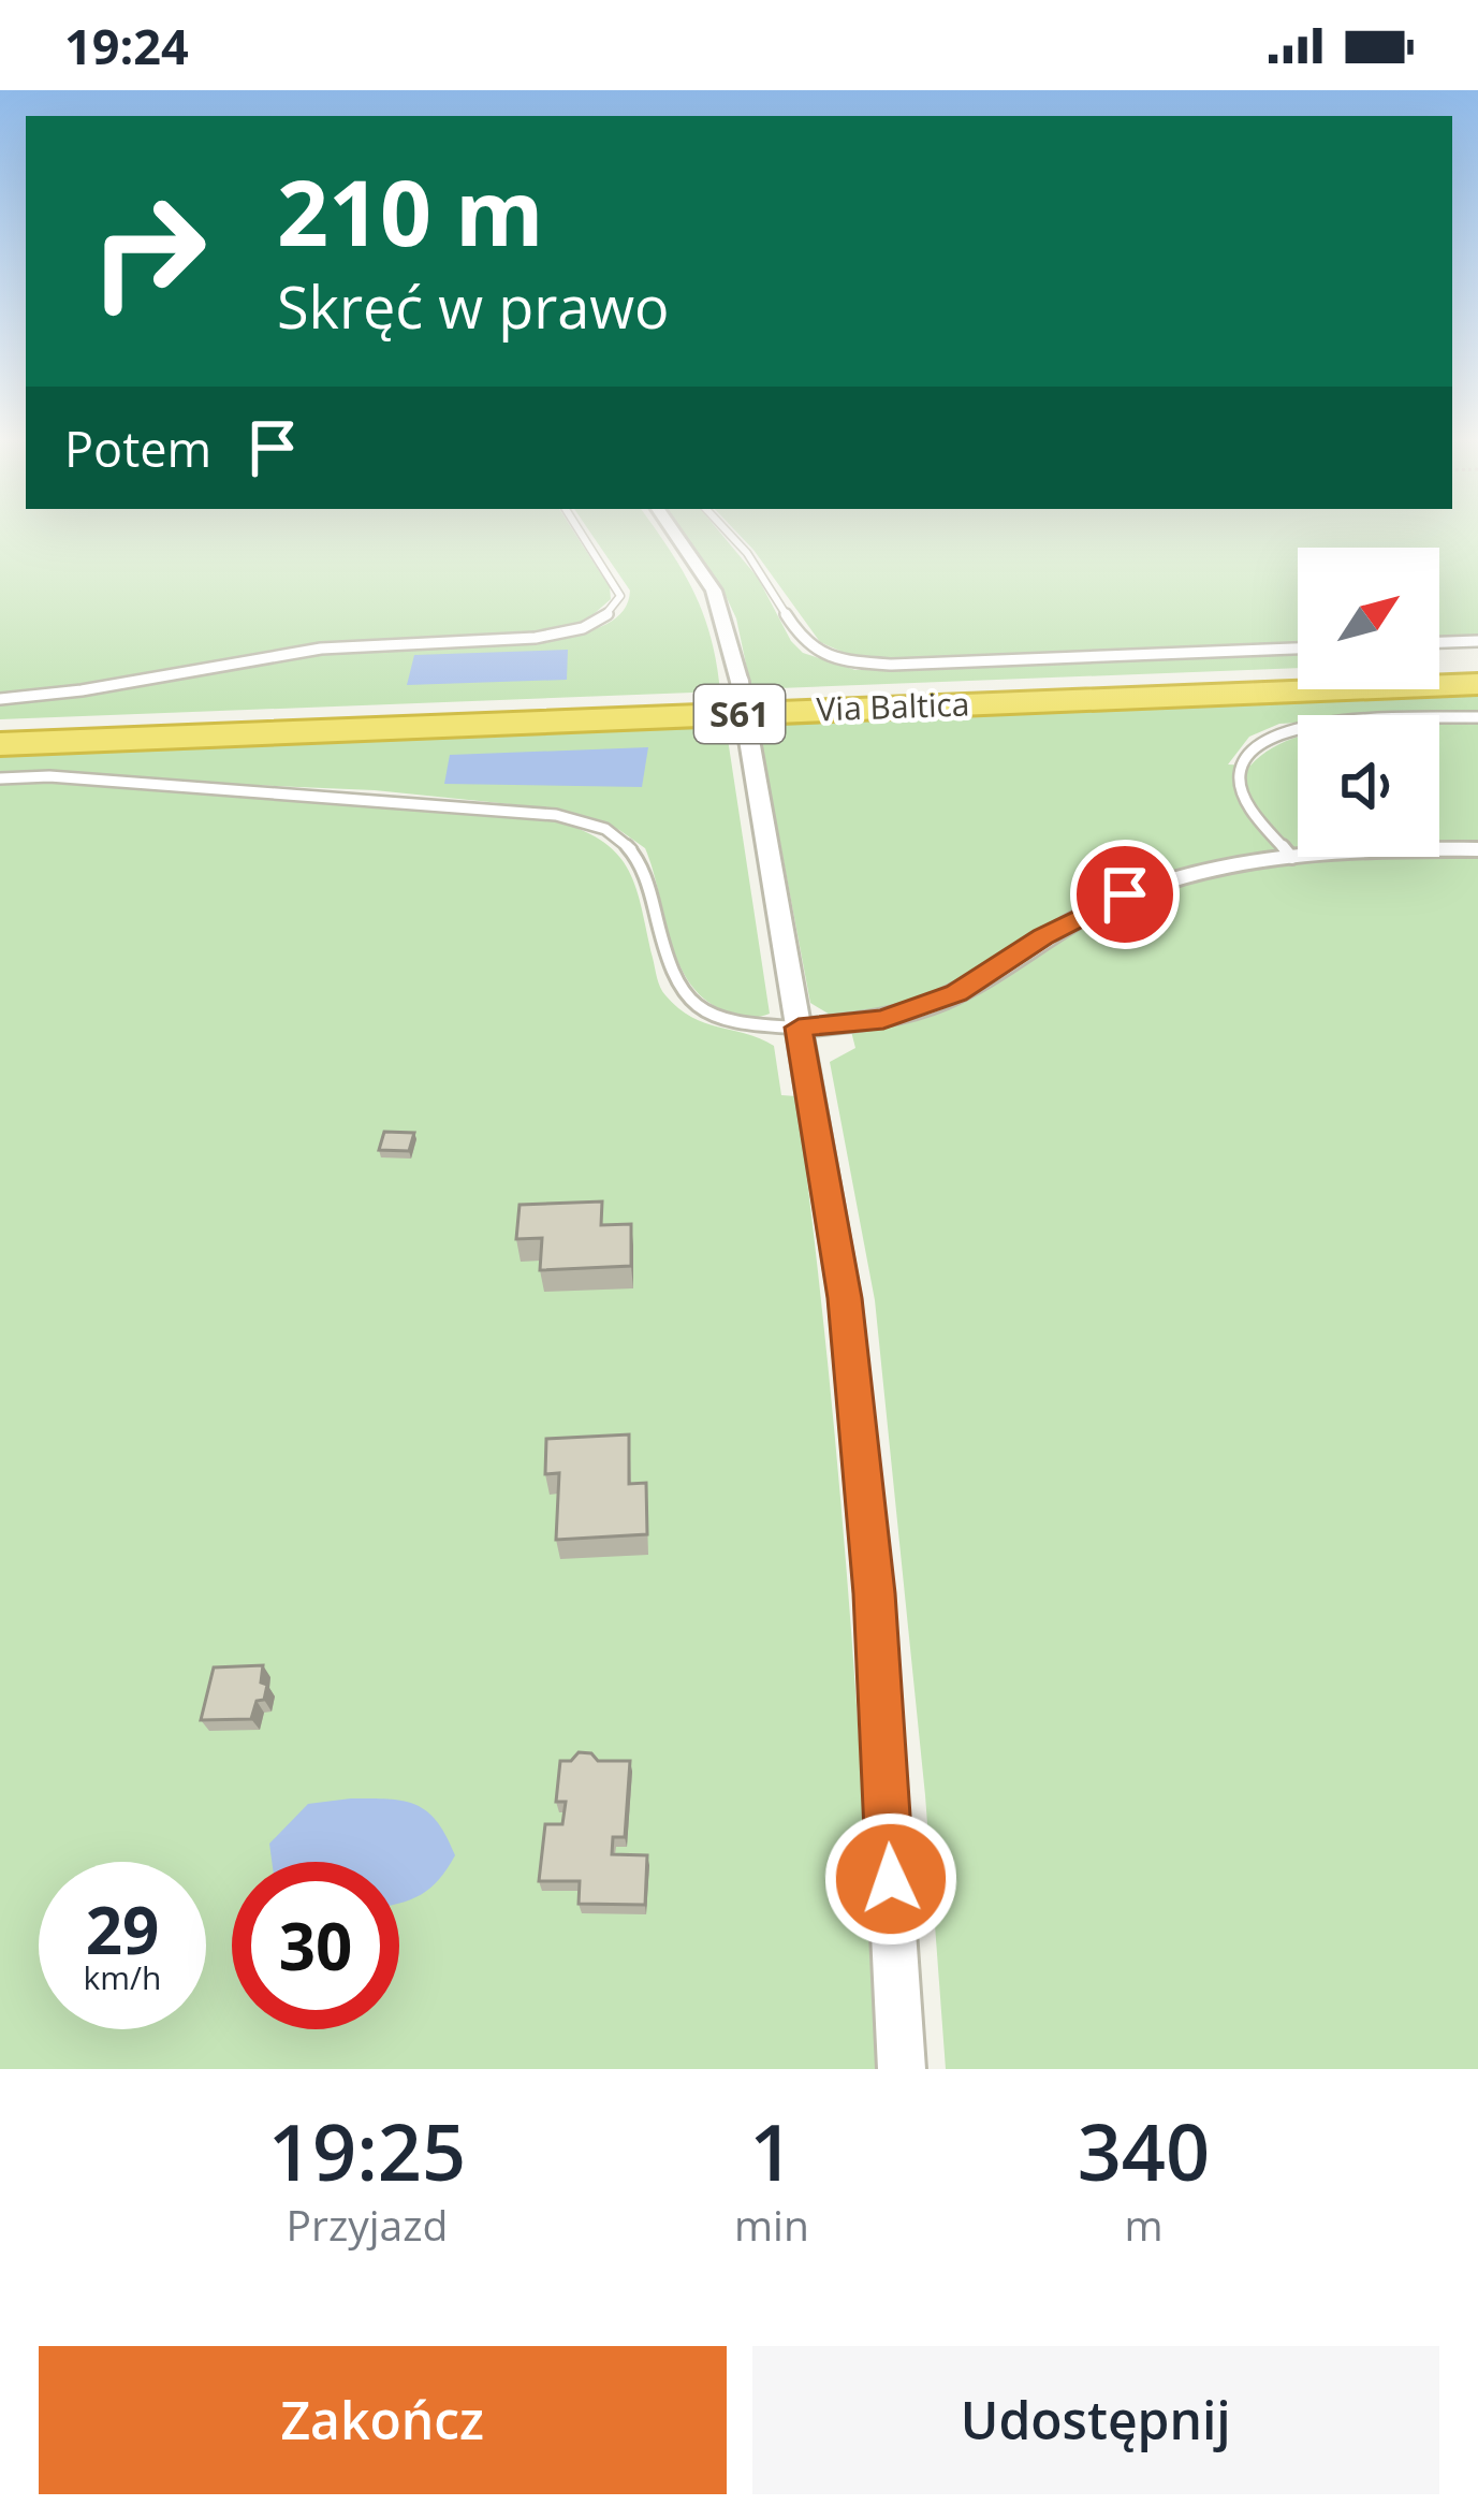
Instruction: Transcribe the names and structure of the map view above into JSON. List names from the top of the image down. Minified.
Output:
{"streets":{"highway":["Via Baltica","S61"]},"north":"top right","page":{"status":"19:24","turn":["210 m","Skręć w prawo"],"then":"Potem","speed":"29 km/h","limit":"30","eta":["19:25","Przyjazd","1","min","340","m"],"buttons":["Zakończ","Udostępnij"]}}
